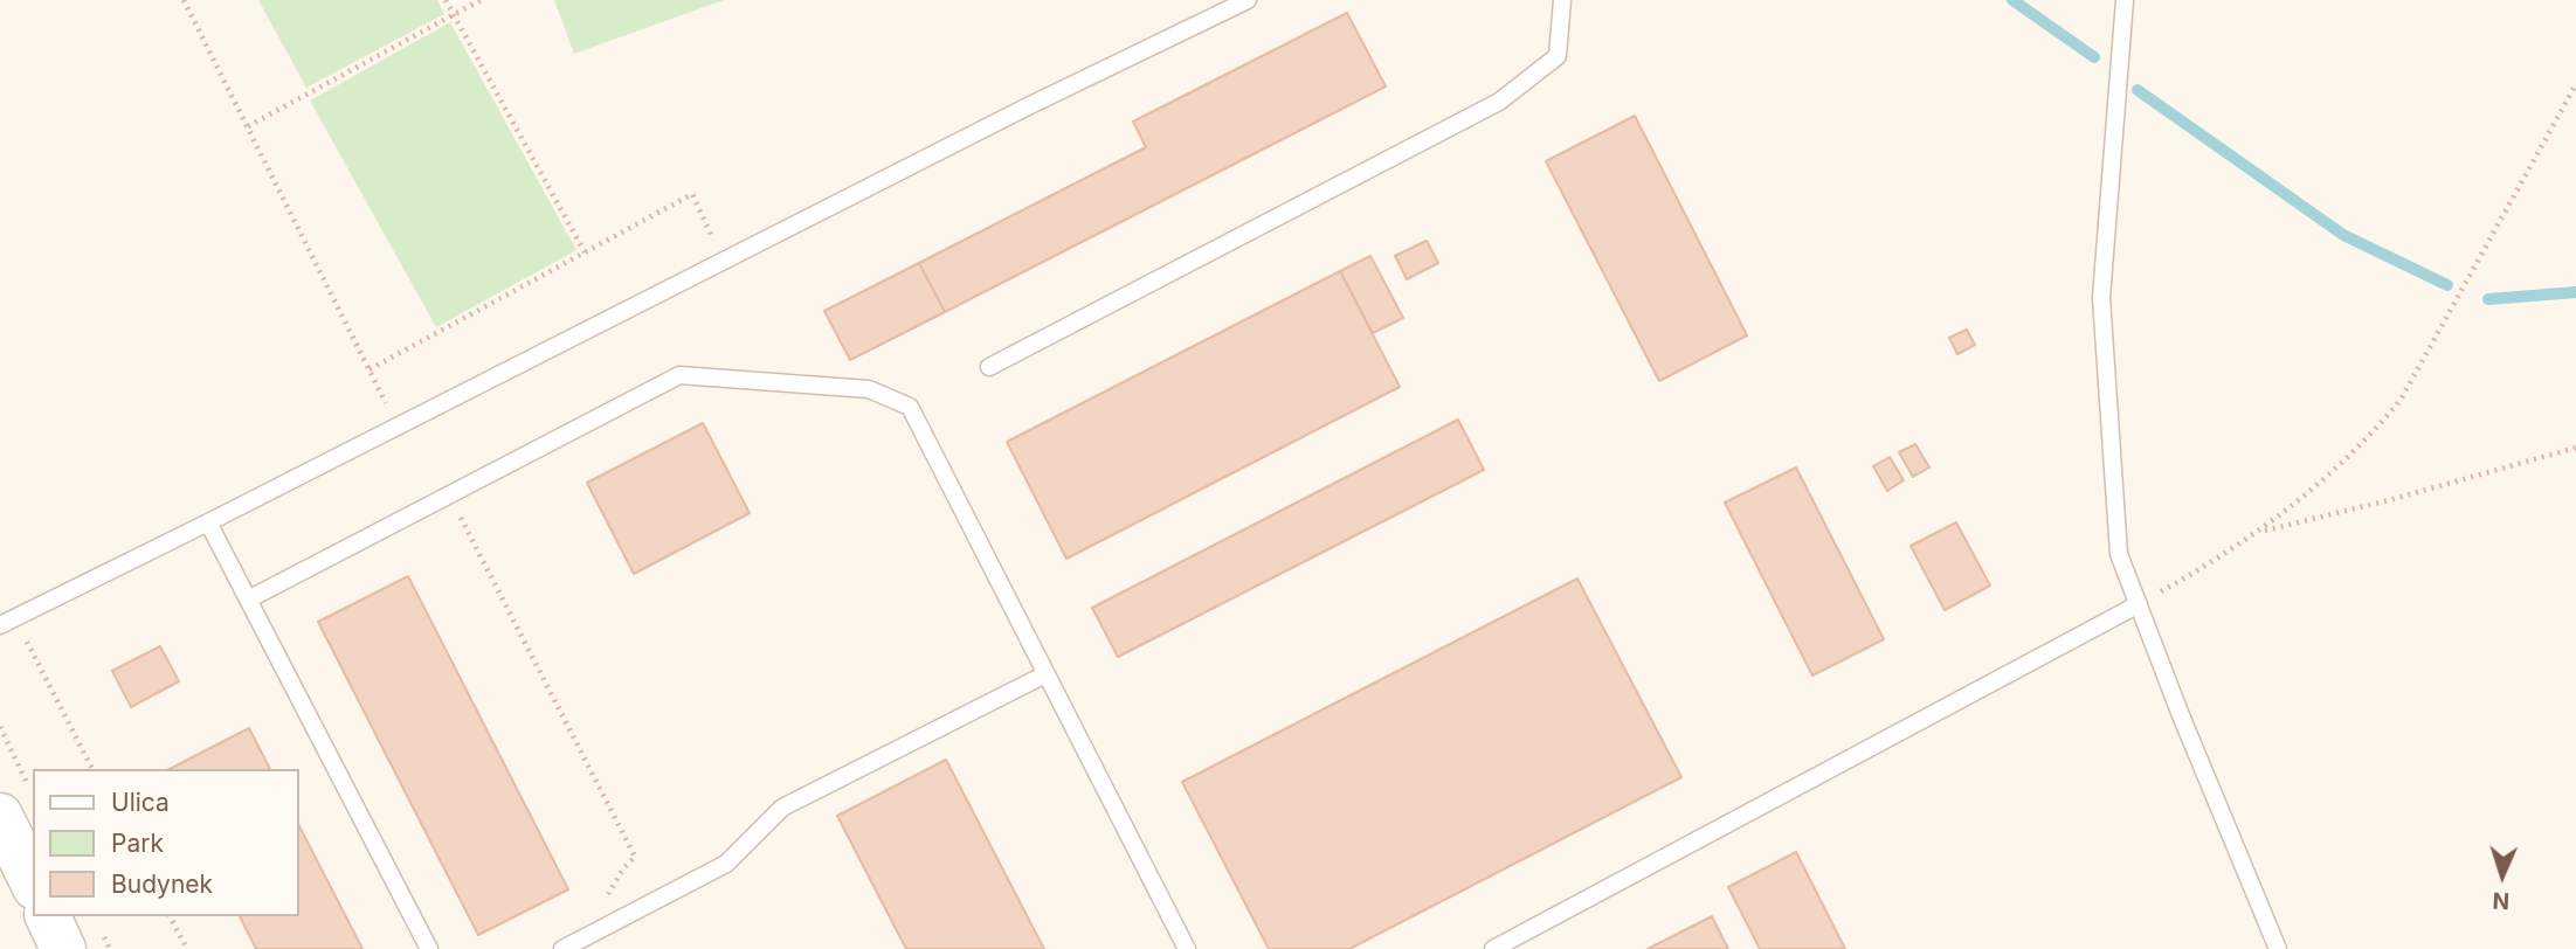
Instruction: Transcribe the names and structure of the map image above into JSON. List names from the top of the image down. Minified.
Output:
{"legend":["Ulica","Park","Budynek"],"north":"bottom"}
